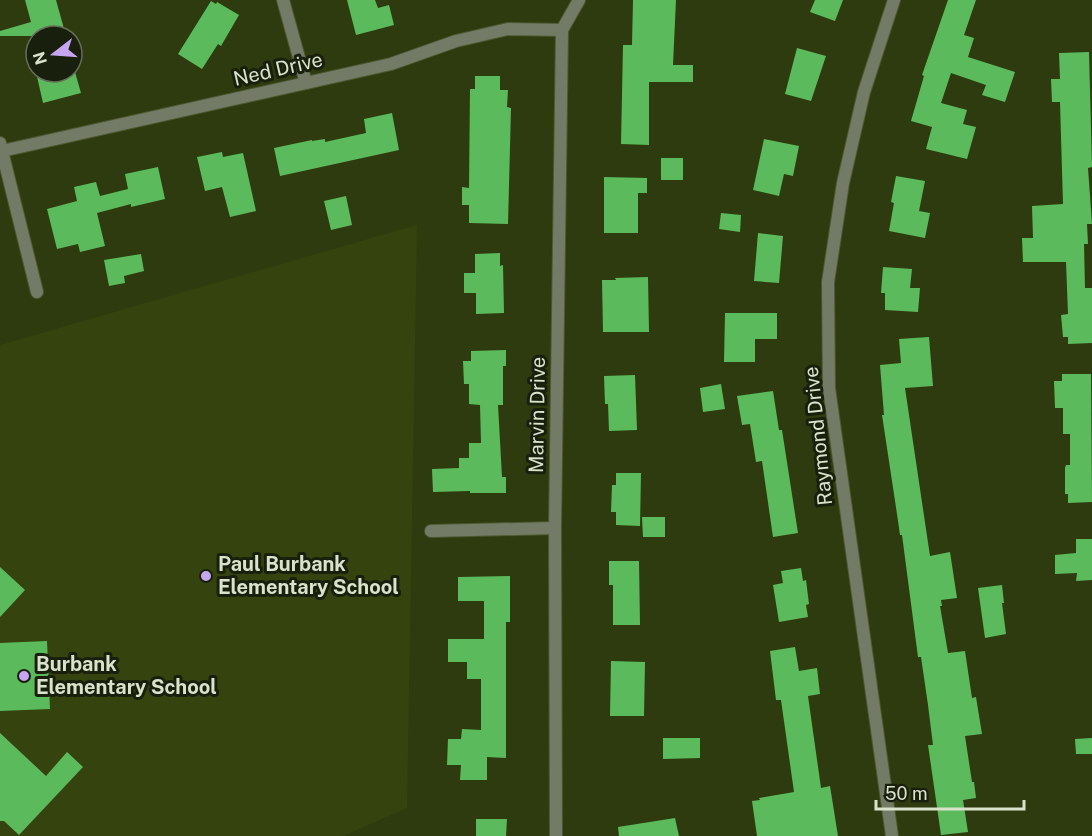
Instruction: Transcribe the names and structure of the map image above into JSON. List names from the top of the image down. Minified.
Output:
{"streets":{"street":["Ned Drive","Marvin Drive","Raymond Drive"]},"crossings":[["Ned Drive","Marvin Drive"]],"places":["Paul Burbank Elementary School","Burbank Elementary School"],"scale_bar":"50 m","north":"left"}
